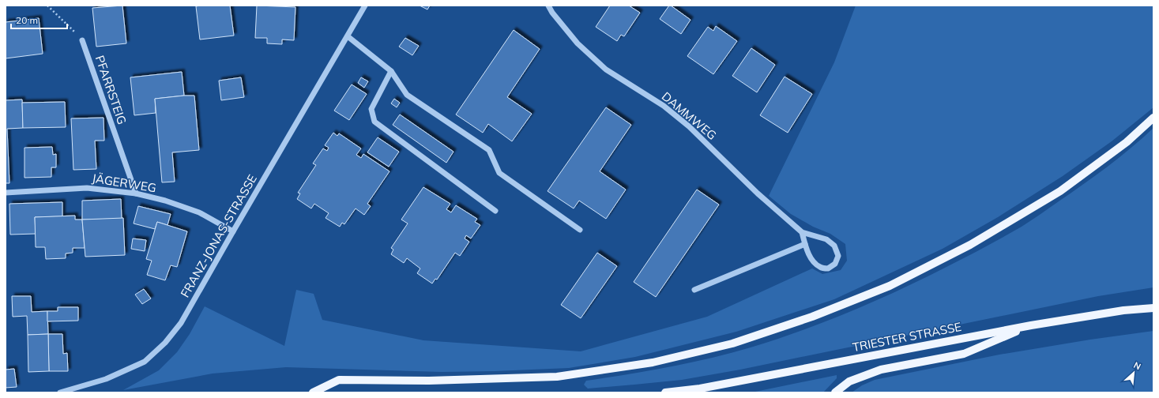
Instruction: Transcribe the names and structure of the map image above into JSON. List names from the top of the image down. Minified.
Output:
{"streets":{"main road":["TRIESTER STRASSE"],"street":["PFARRSTEIG","DAMMWEG","JÄGERWEG","FRANZ-JONAS-STRASSE"]},"crossings":[["PFARRSTEIG","JÄGERWEG"],["JÄGERWEG","FRANZ-JONAS-STRASSE"]],"scale_bar":"20 m","north":"top right"}
